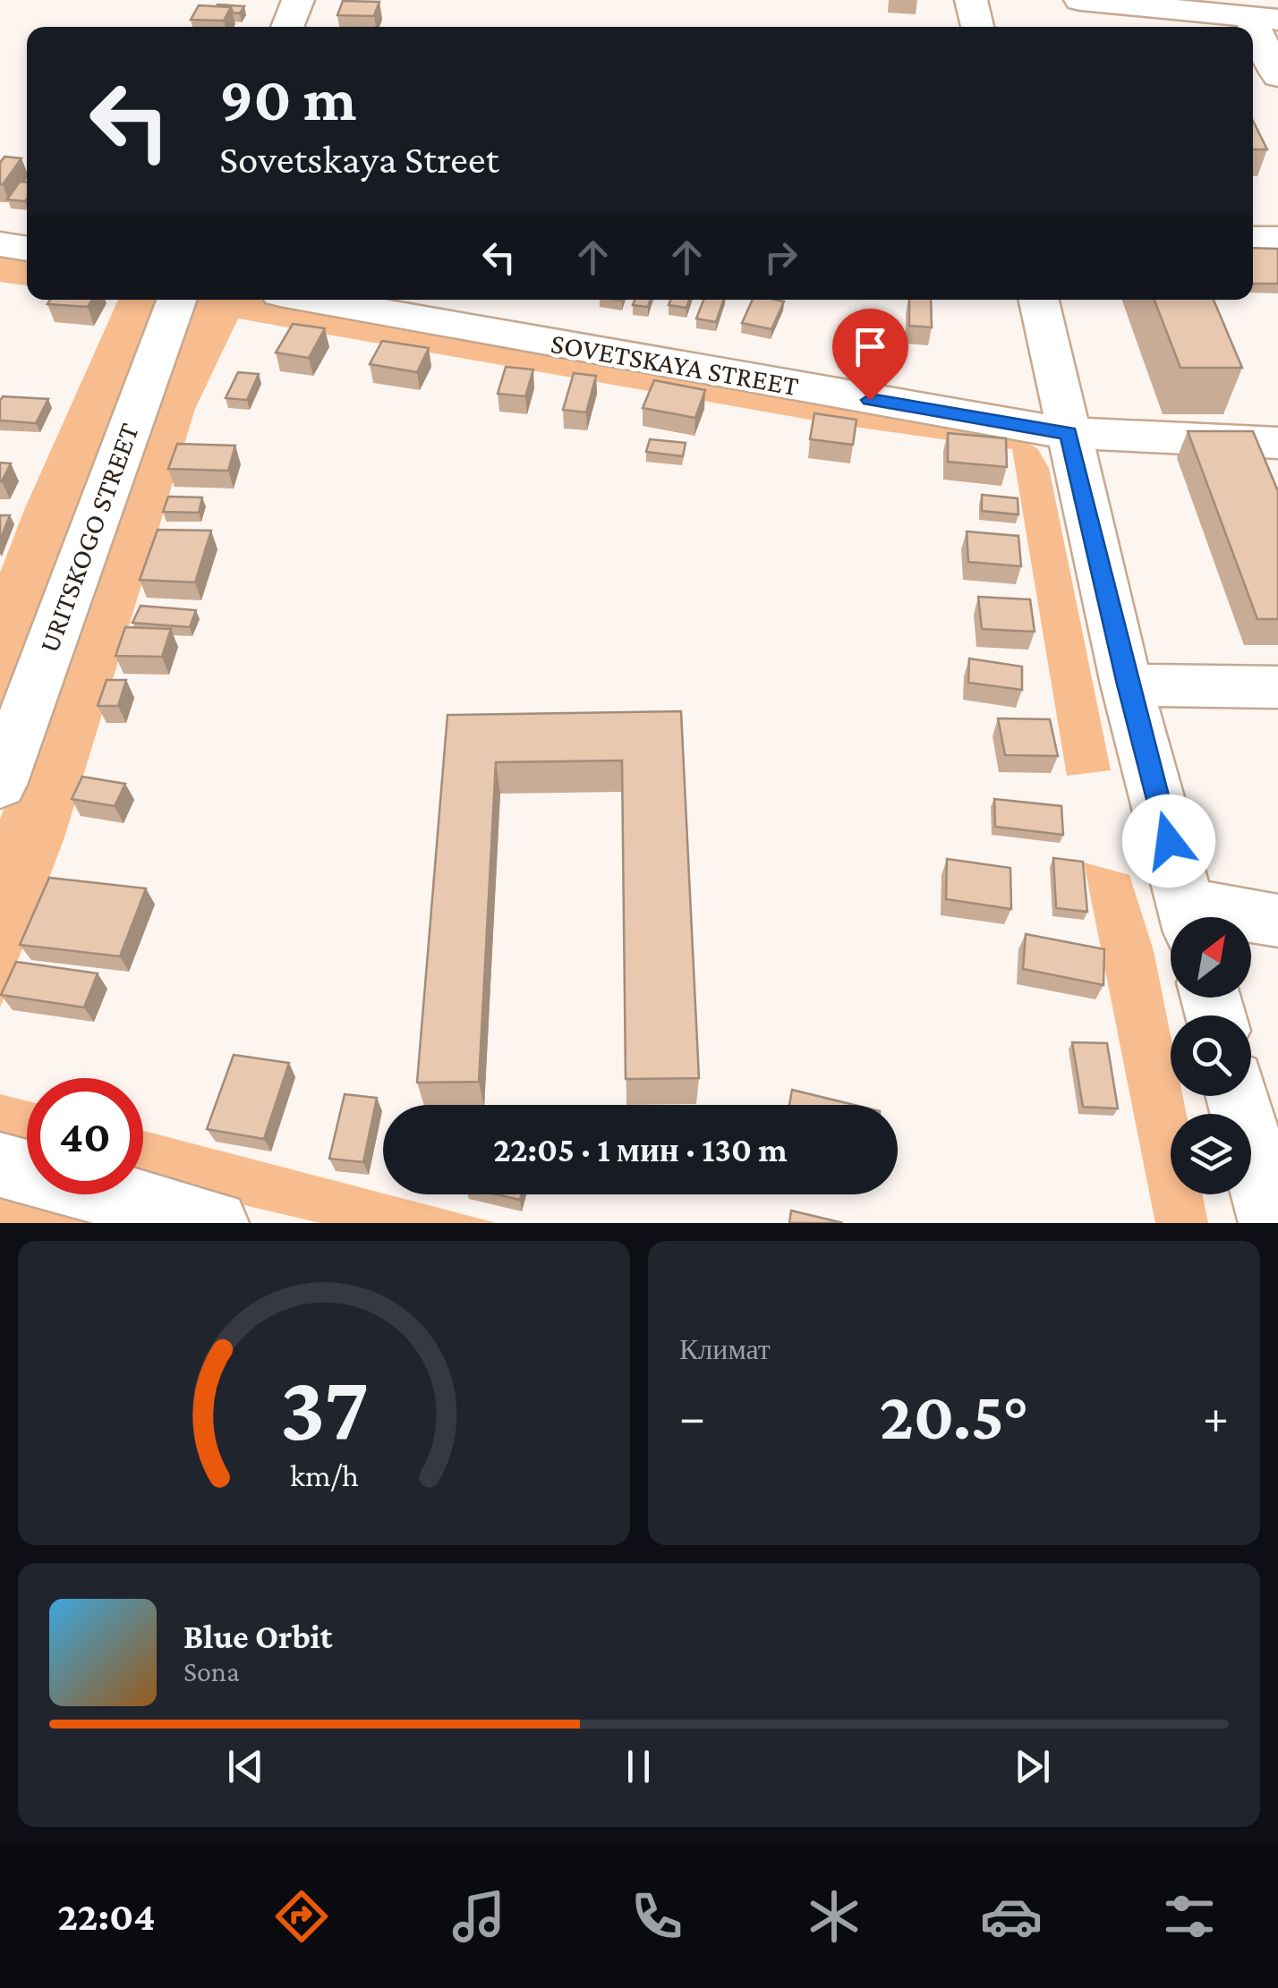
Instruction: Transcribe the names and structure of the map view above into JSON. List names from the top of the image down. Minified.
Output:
{"streets":{"street":["SOVETSKAYA STREET","URITSKOGO STREET"]},"north":"top right","page":{"turn":["90 m","Sovetskaya Street"],"limit":"40","trip":"22:05 · 1 мин · 130 m","tile":"Климат","heat":["−","20.5°","+"],"song":["Blue Orbit","Sona"],"tabs":"22:04","gauge":["37","km/h"]}}
